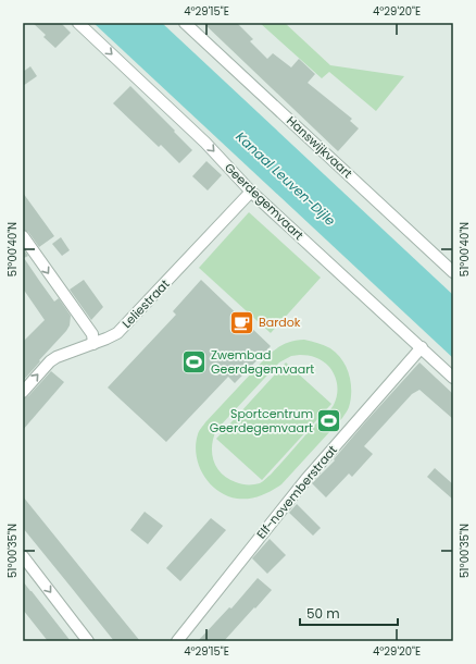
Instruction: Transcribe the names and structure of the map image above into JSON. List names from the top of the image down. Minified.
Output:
{"streets":{"street":["Hanswijkvaart","Geerdegemvaart","Leliestraat","Elf-novemberstraat"]},"crossings":[["Geerdegemvaart","Leliestraat"],["Geerdegemvaart","Elf-novemberstraat"]],"one_way":["Geerdegemvaart"],"water":["Kanaal Leuven-Dijle"],"places":{"cafe":["Bardok"],"sports":["Zwembad Geerdegemvaart","Sportcentrum Geerdegemvaart"]},"scale_bar":"50 m","coordinates":["4°29'15\"E","4°29'20\"E","51°00'40\"N","51°00'35\"N"]}
